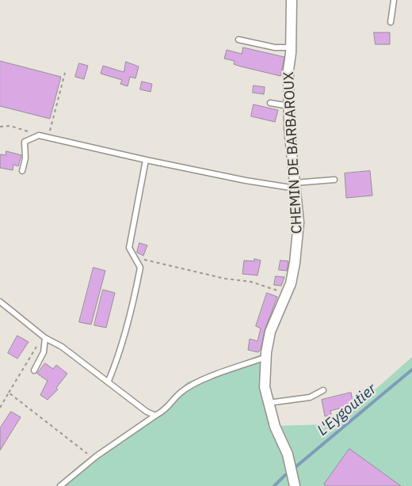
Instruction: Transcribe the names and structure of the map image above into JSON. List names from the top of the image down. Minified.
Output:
{"streets":{"street":["CHEMIN DE BARBAROUX"]},"water":["L'Eygoutier"]}
